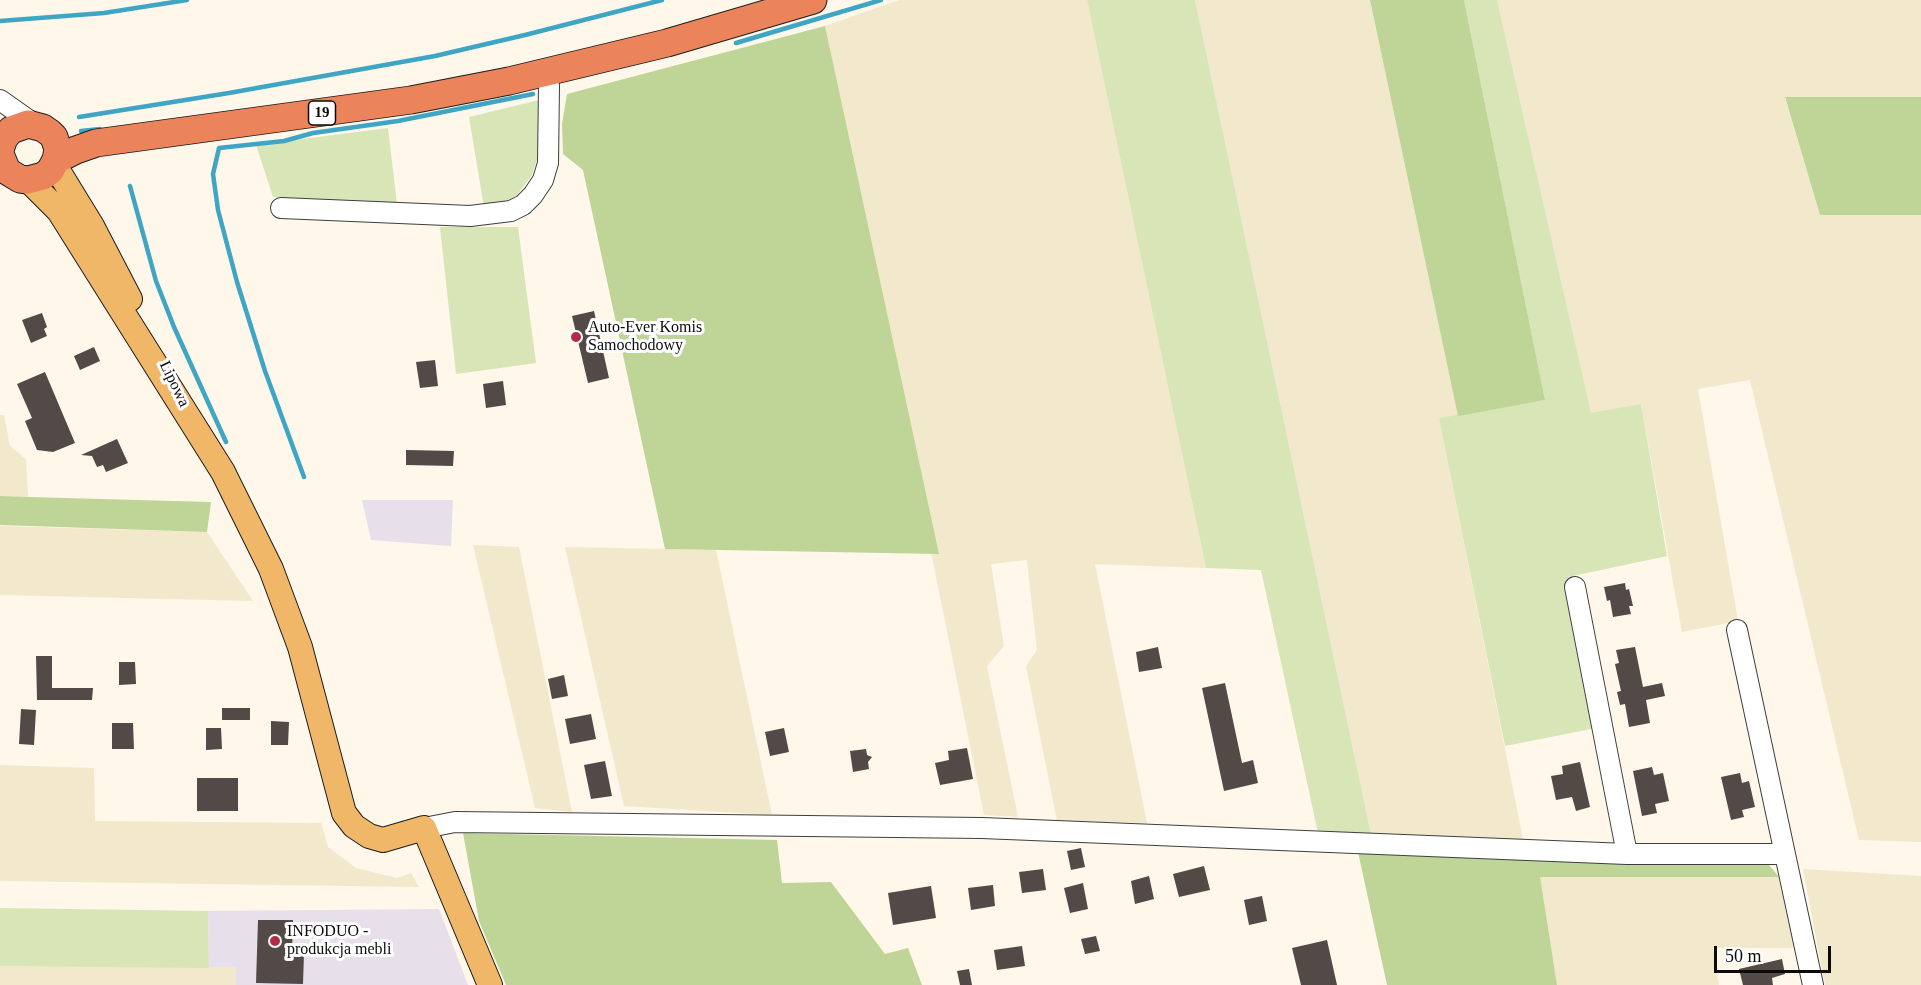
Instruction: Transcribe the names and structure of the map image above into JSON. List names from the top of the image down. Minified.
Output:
{"streets":{"highway":["19"],"main road":["Lipowa"]},"crossings":[["19","Lipowa"]],"places":["Auto-Ever Komis Samochodowy","INFODUO - produkcja mebli"],"scale_bar":"50 m"}
